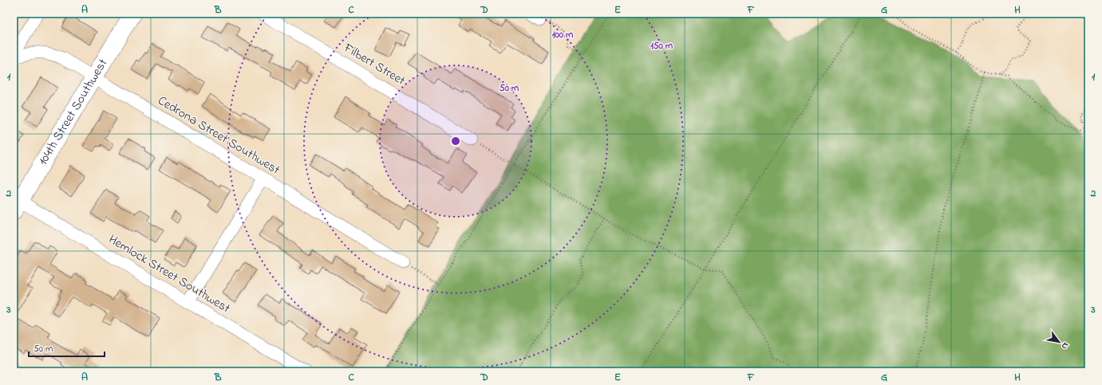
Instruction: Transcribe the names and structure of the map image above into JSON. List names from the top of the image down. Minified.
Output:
{"streets":{"street":["Filbert Street","104th Street Southwest","Cedrona Street Southwest","Hemlock Street Southwest"]},"crossings":[["104th Street Southwest","Cedrona Street Southwest"],["104th Street Southwest","Hemlock Street Southwest"]],"scale_bar":"50 m","north":"bottom right","grid":{"columns":["A","B","C","D","E","F","G","H"],"rows":["1","2","3"]},"rings":["100 m","150 m","50 m"]}
